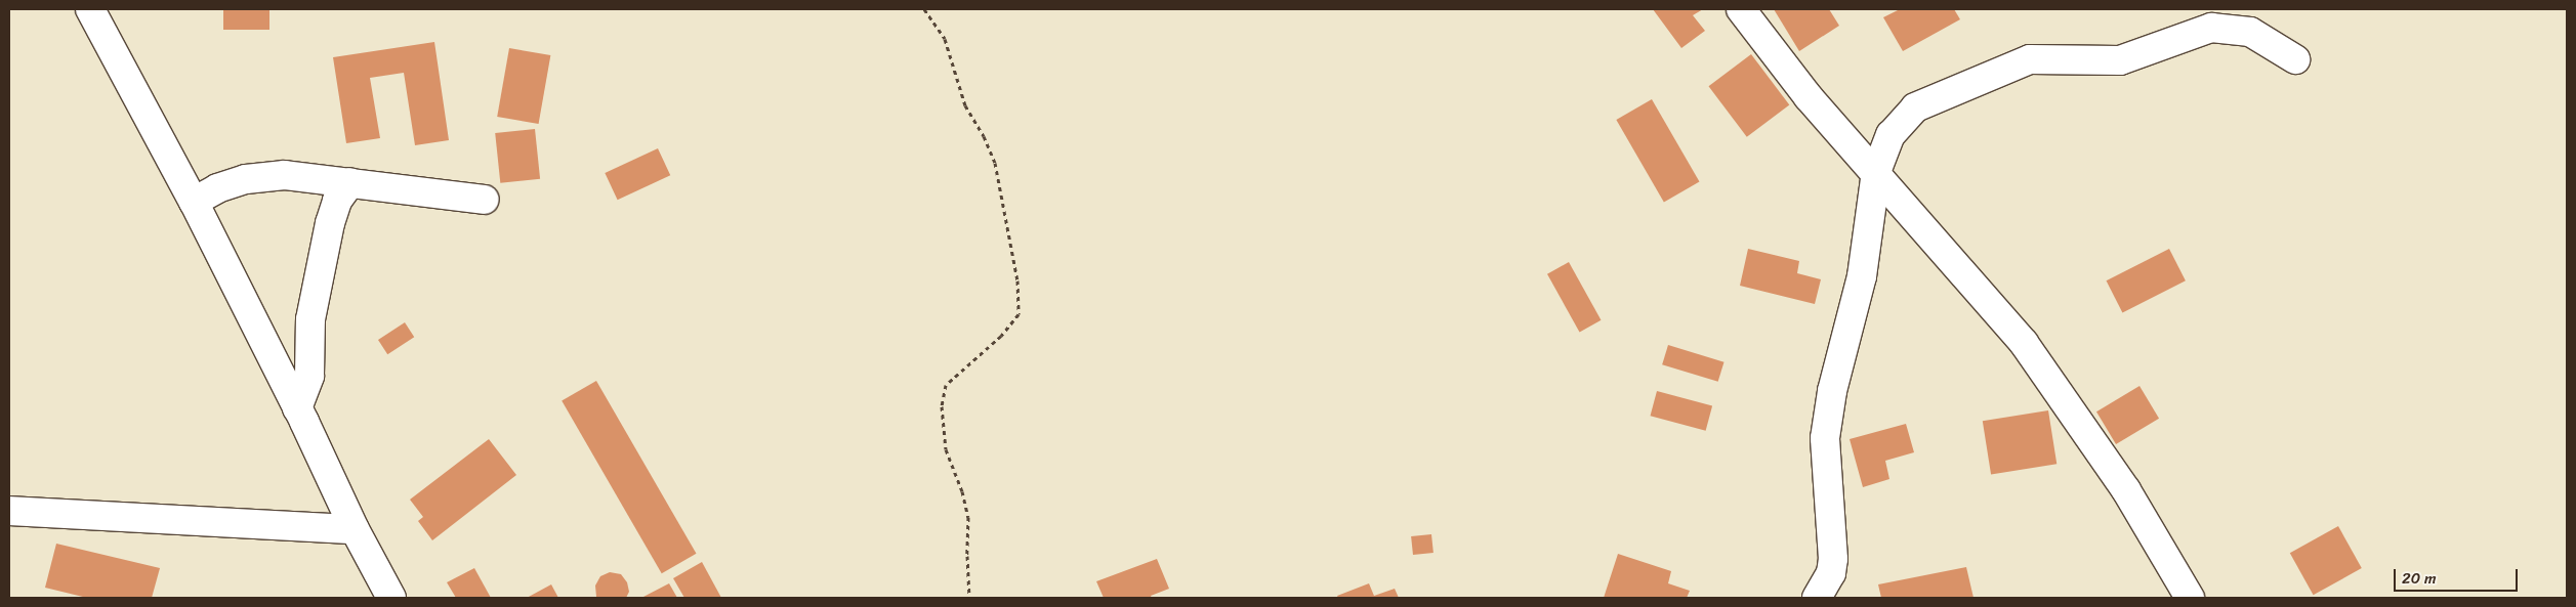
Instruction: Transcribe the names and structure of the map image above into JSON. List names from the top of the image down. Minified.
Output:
{"scale_bar":"20 m"}
